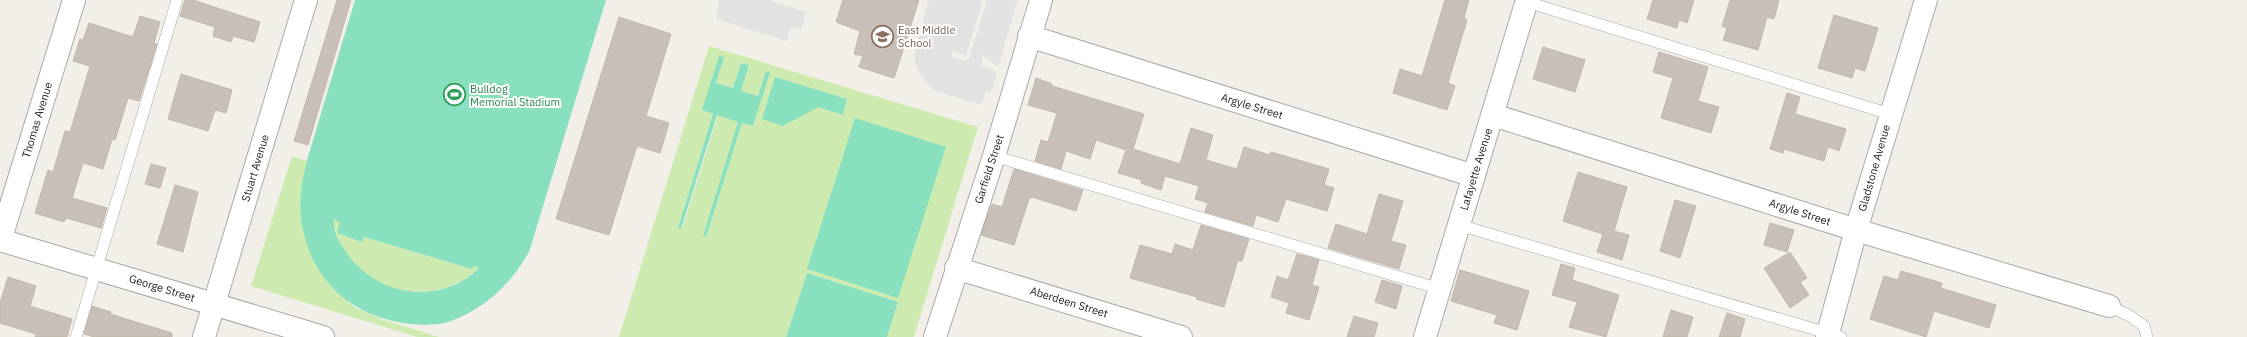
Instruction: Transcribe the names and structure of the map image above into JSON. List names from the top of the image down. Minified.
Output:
{"streets":{"street":["Argyle Street","Thomas Avenue","Stuart Avenue","Gladstone Avenue","Garfield Street","Lafayette Avenue","George Street","Aberdeen Street"]},"crossings":[["Argyle Street","Gladstone Avenue"],["Argyle Street","Garfield Street"],["Argyle Street","Lafayette Avenue"],["Thomas Avenue","George Street"],["Stuart Avenue","George Street"],["Garfield Street","Aberdeen Street"]],"places":{"school or university":["East Middle School"],"sports":["Bulldog Memorial Stadium"]}}
